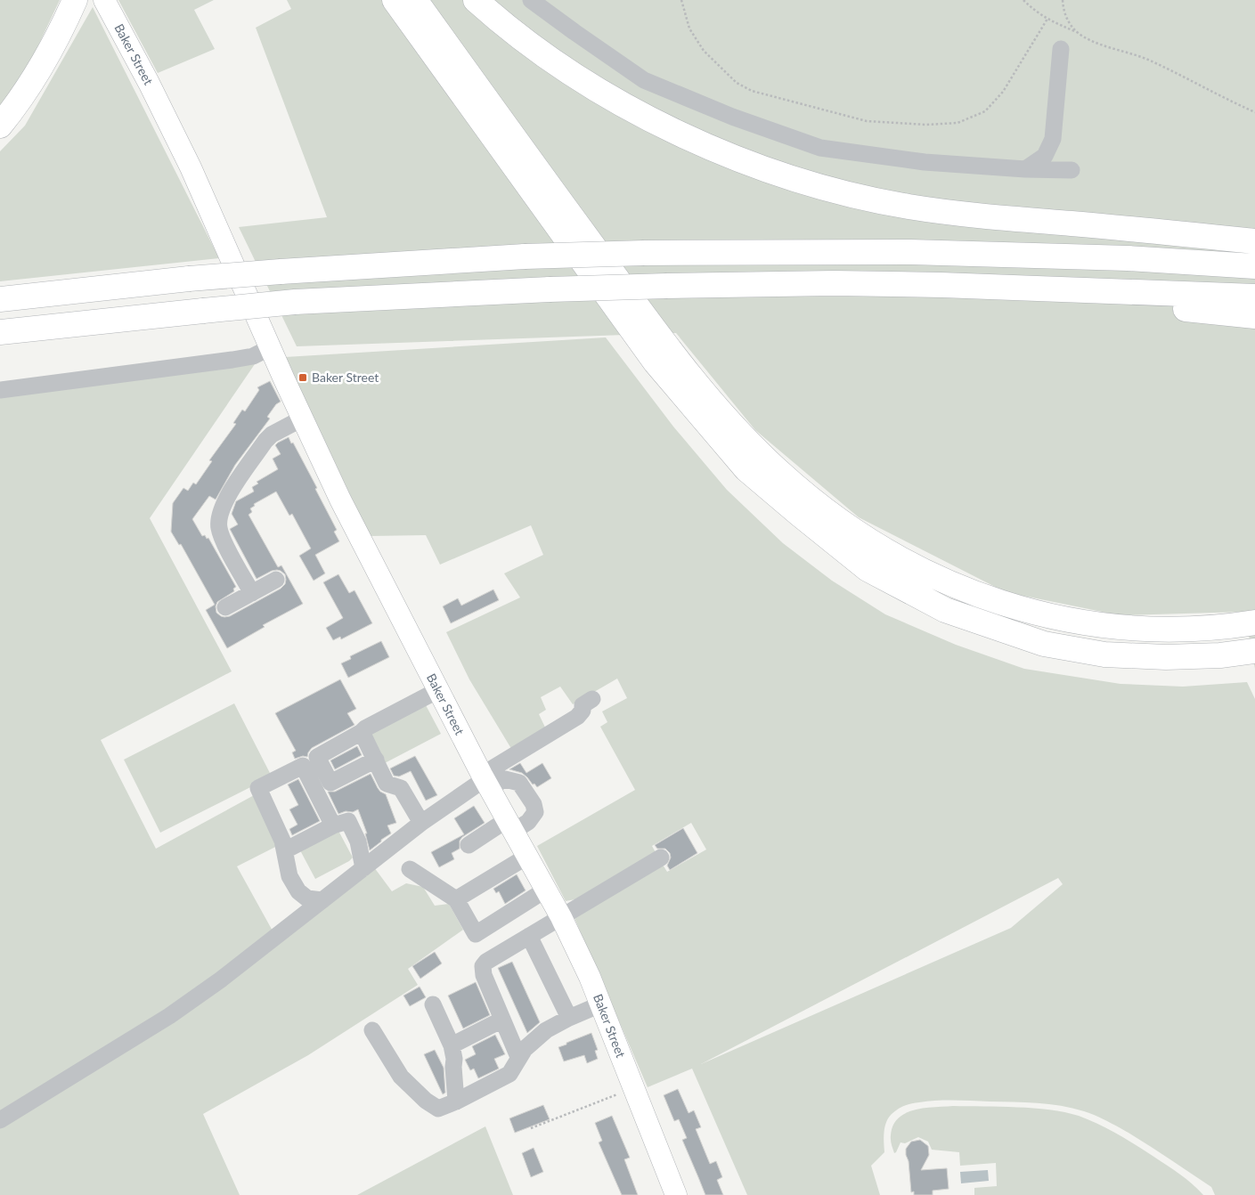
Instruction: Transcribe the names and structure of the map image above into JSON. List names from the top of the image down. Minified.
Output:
{"streets":{"main road":["Baker Street"]},"places":{"transit":["Baker Street"]}}
